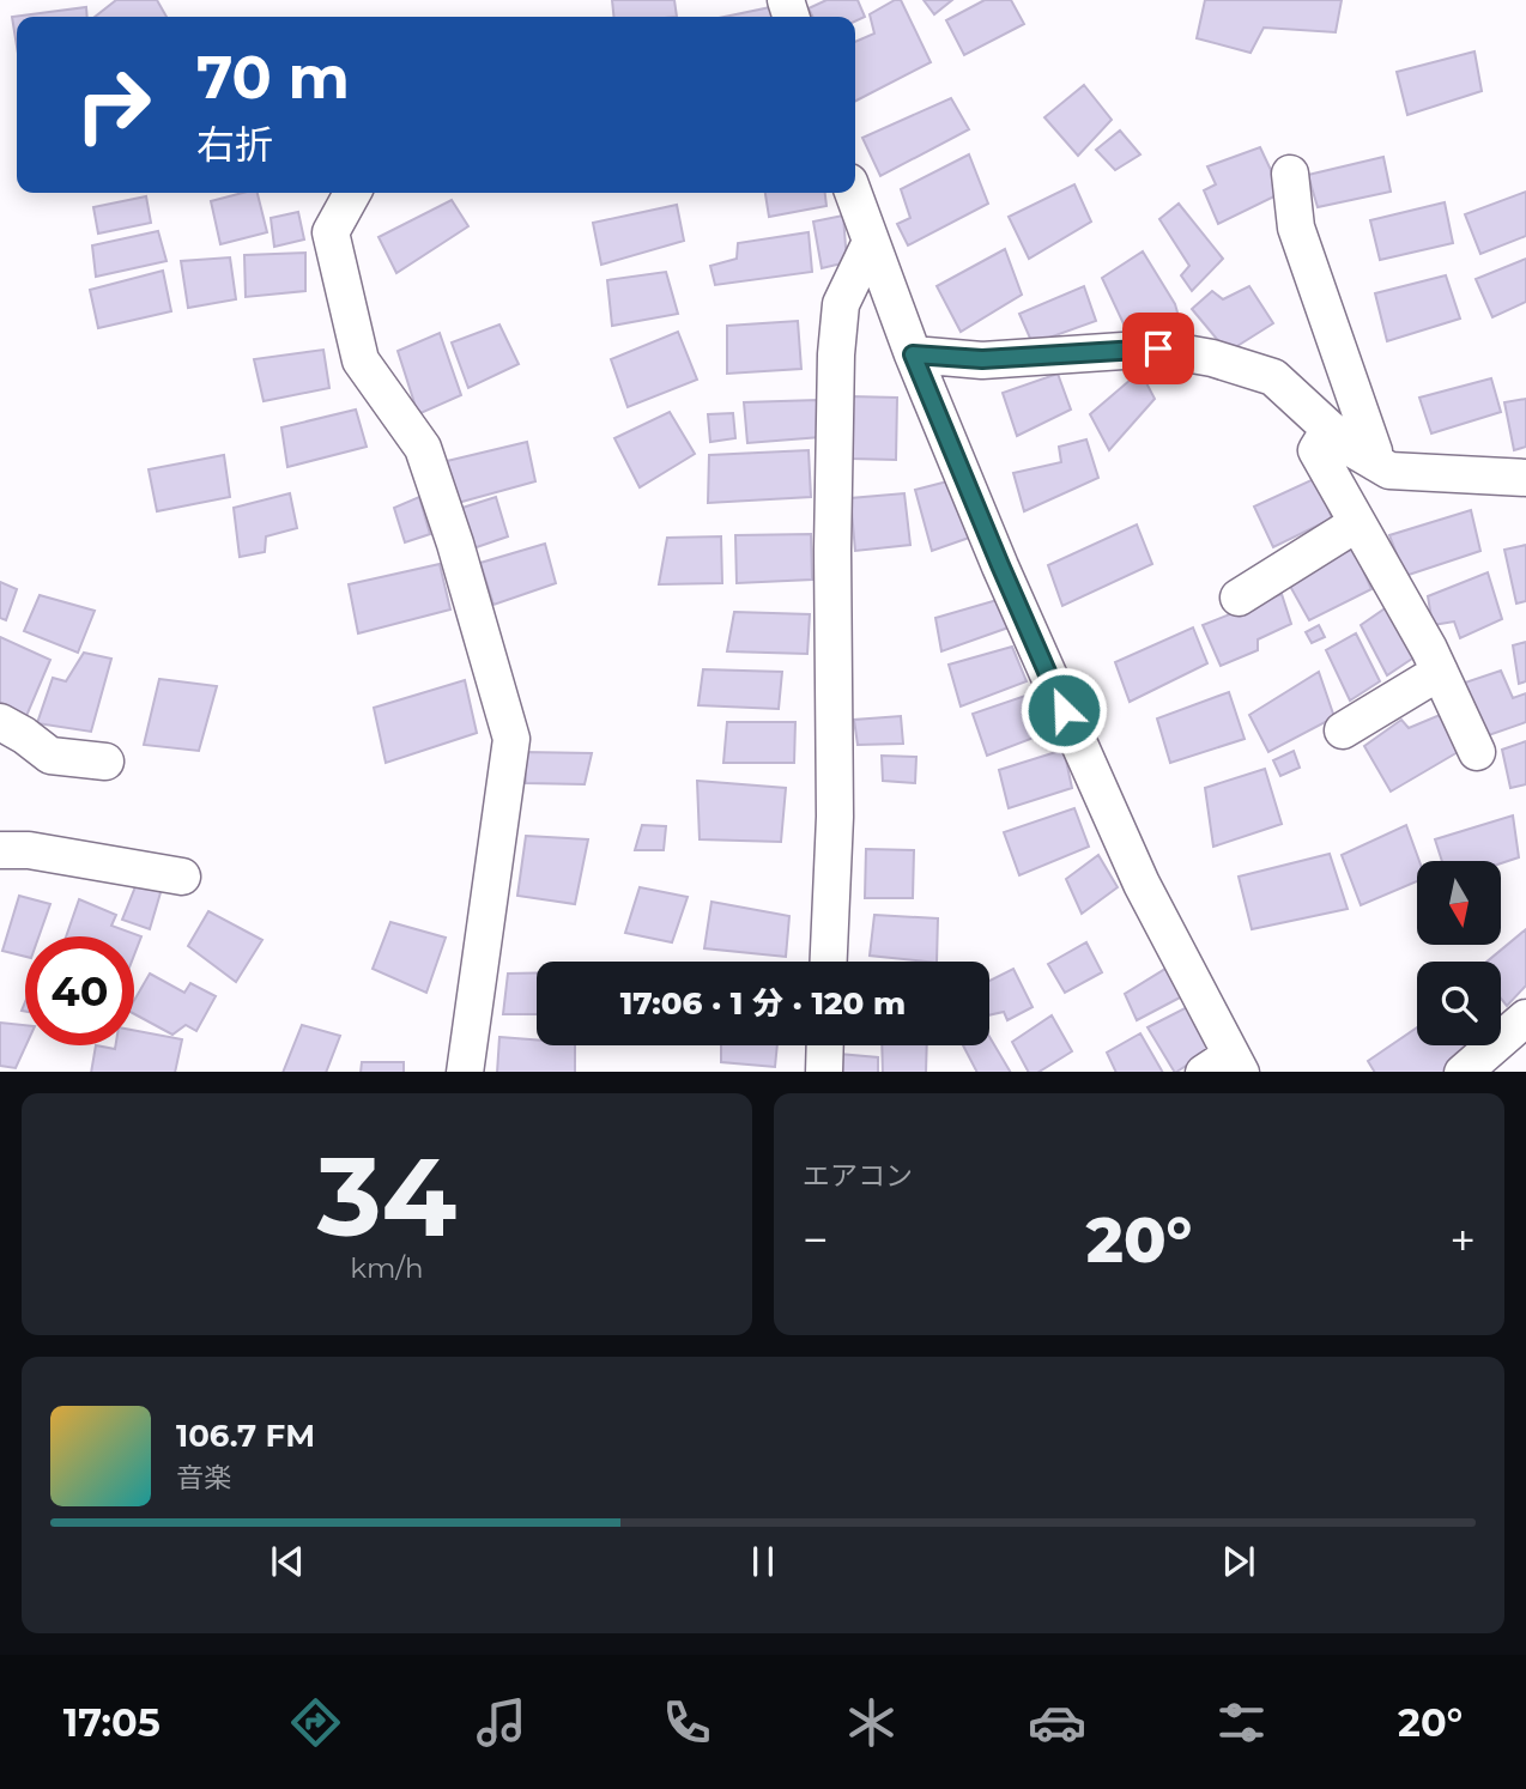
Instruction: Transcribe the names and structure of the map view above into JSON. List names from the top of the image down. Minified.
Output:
{"north":"bottom","page":{"turn":["70 m","右折"],"limit":"40","trip":"17:06 · 1 分 · 120 m","tile":[["34","km/h"],"エアコン"],"heat":["−","20°","+"],"song":["106.7 FM","音楽"],"tabs":["17:05","20°"]}}
